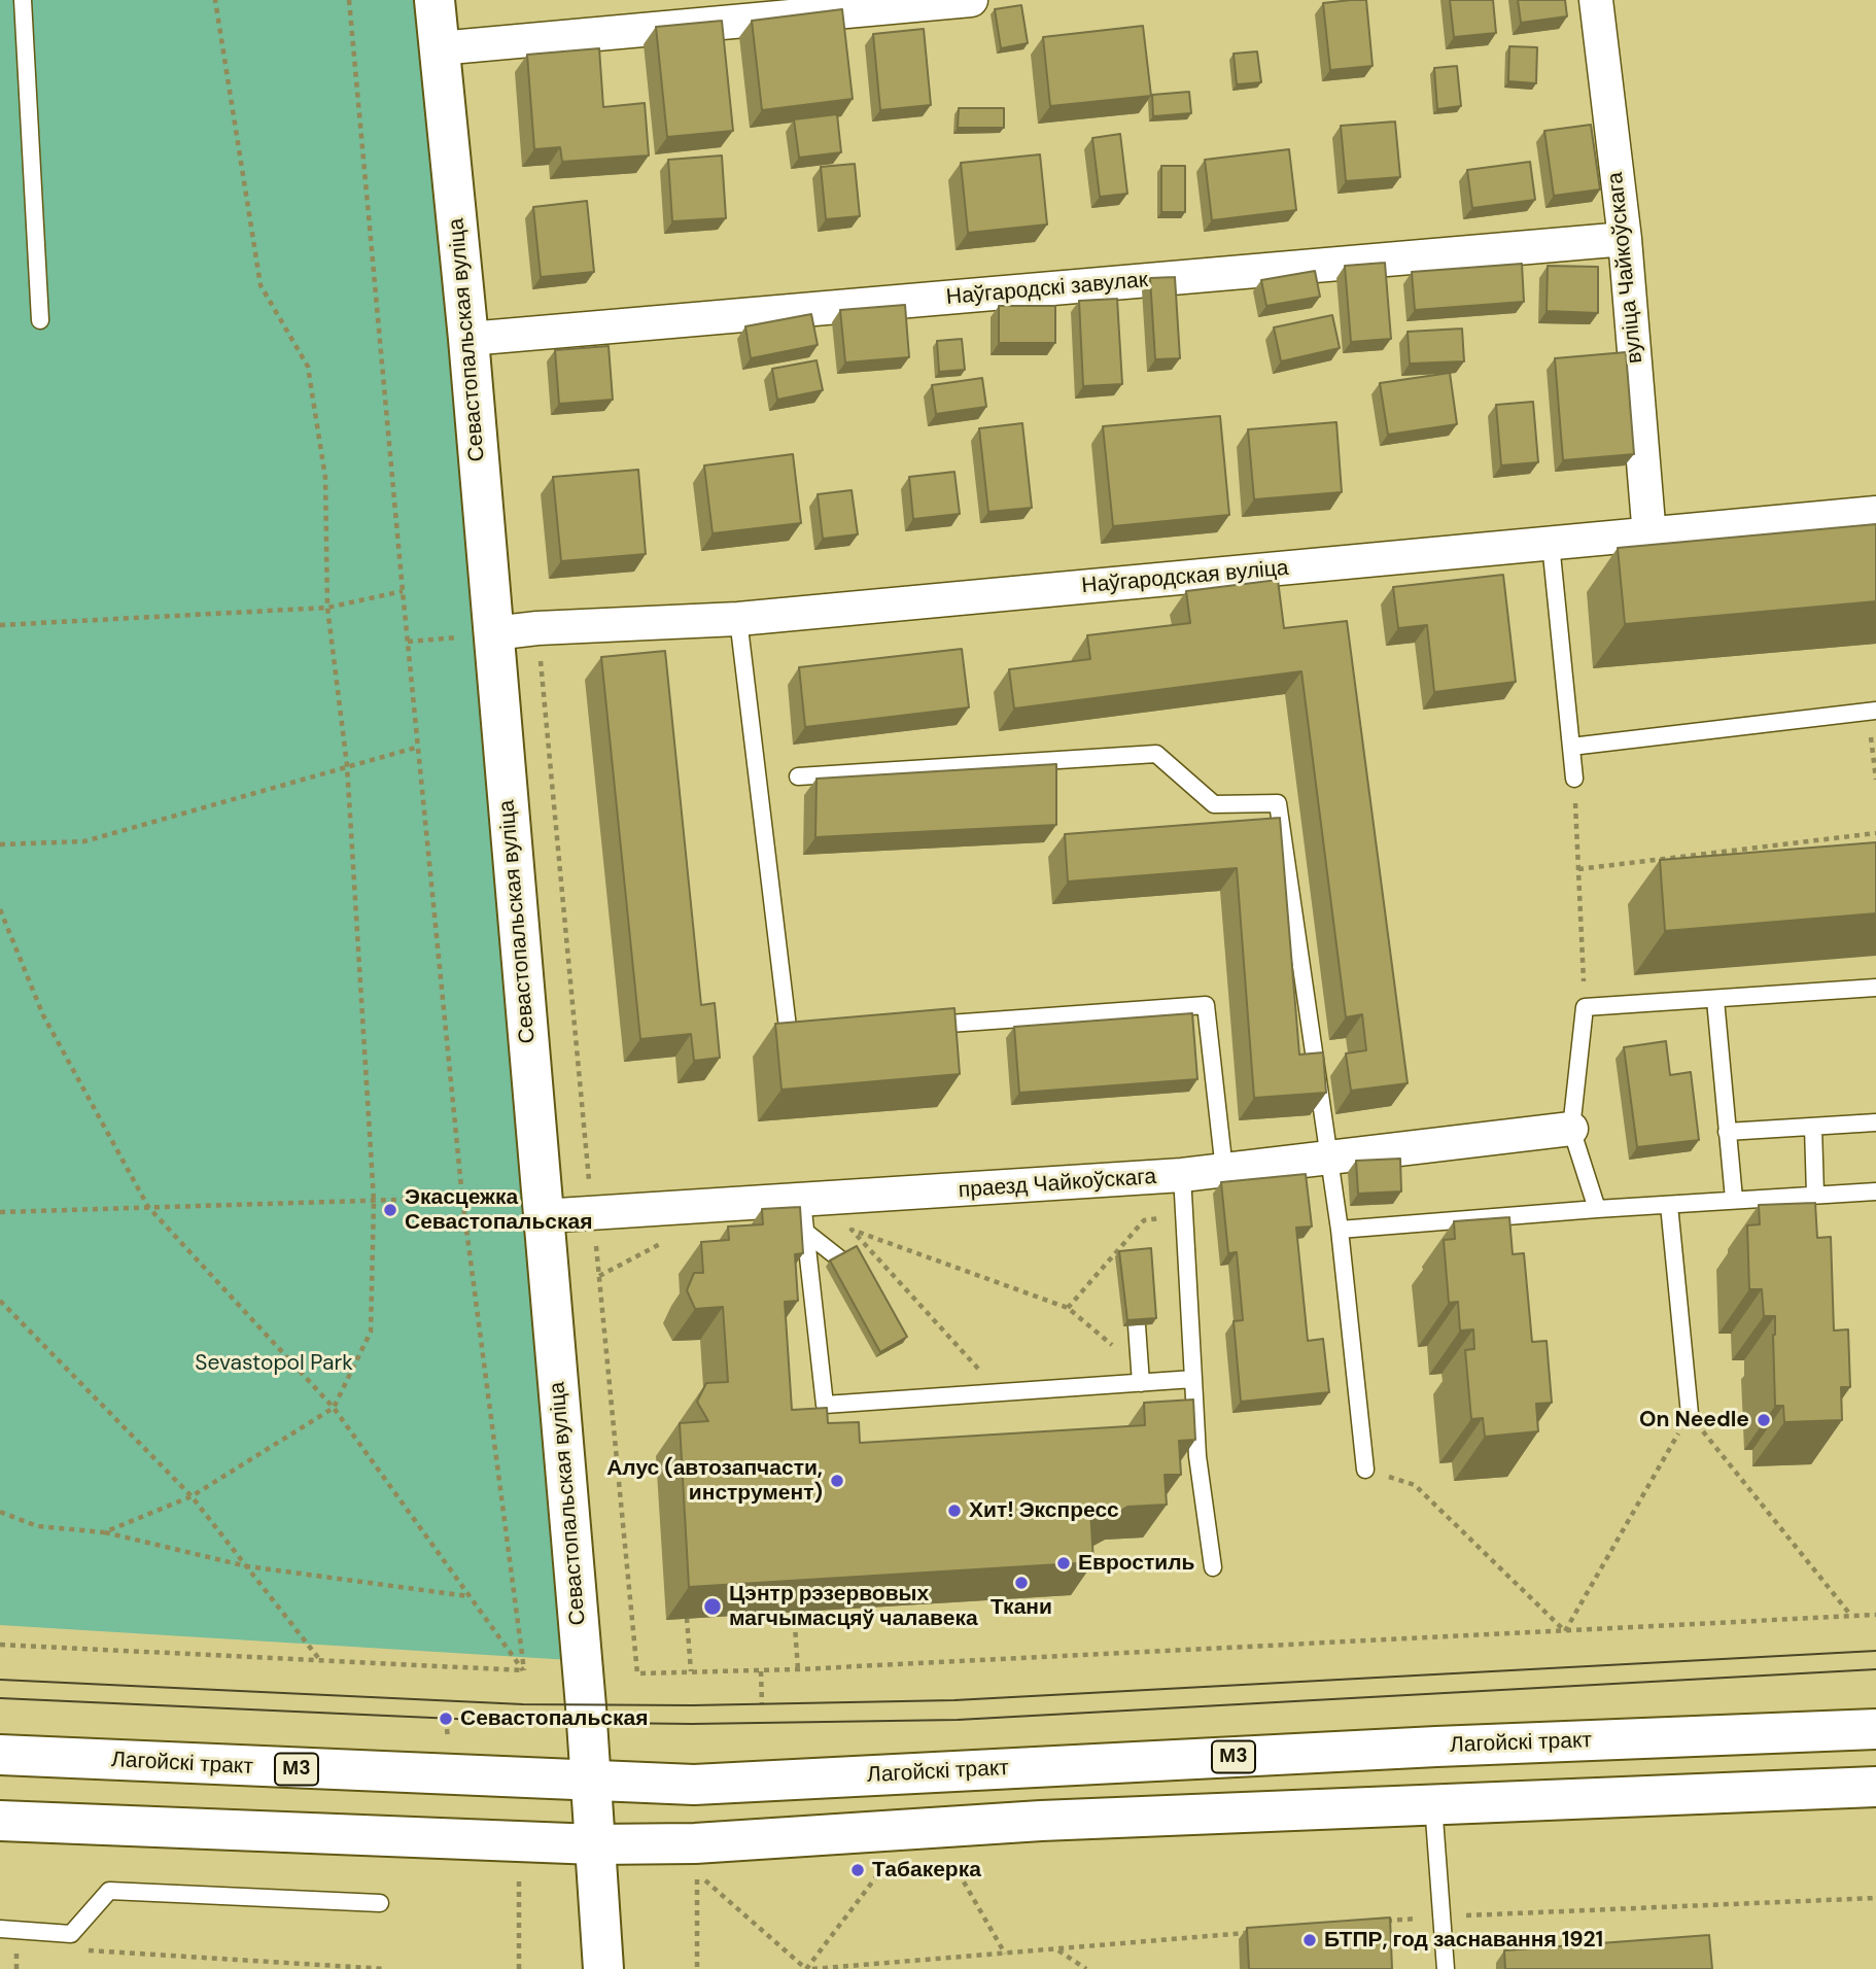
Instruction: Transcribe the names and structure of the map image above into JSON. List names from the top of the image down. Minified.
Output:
{"streets":{"main road":["Севастопальская вуліца","Лагойскі тракт","М3"],"street":["вуліца Чайкоўскага","Наўгародскі завулак","Наўгародская вуліца","праезд Чайкоўскага"]},"crossings":[["вуліца Чайкоўскага","Наўгародскі завулак"],["вуліца Чайкоўскага","Наўгародская вуліца"],["Наўгародскі завулак","Севастопальская вуліца"],["Севастопальская вуліца","Наўгародская вуліца"],["Севастопальская вуліца","праезд Чайкоўскага"],["Севастопальская вуліца","Лагойскі тракт"]],"parks":["Sevastopol Park"],"places":["Экасцежка Севастопальская","On Needle","Алус (автозапчасти, инструмент)","Хит! Экспресс","Евростиль","Ткани","Цэнтр рэзервовых магчымасцяў чалавека","Севастопальская","Табакерка","БТПР, год заснавання 1921"]}
